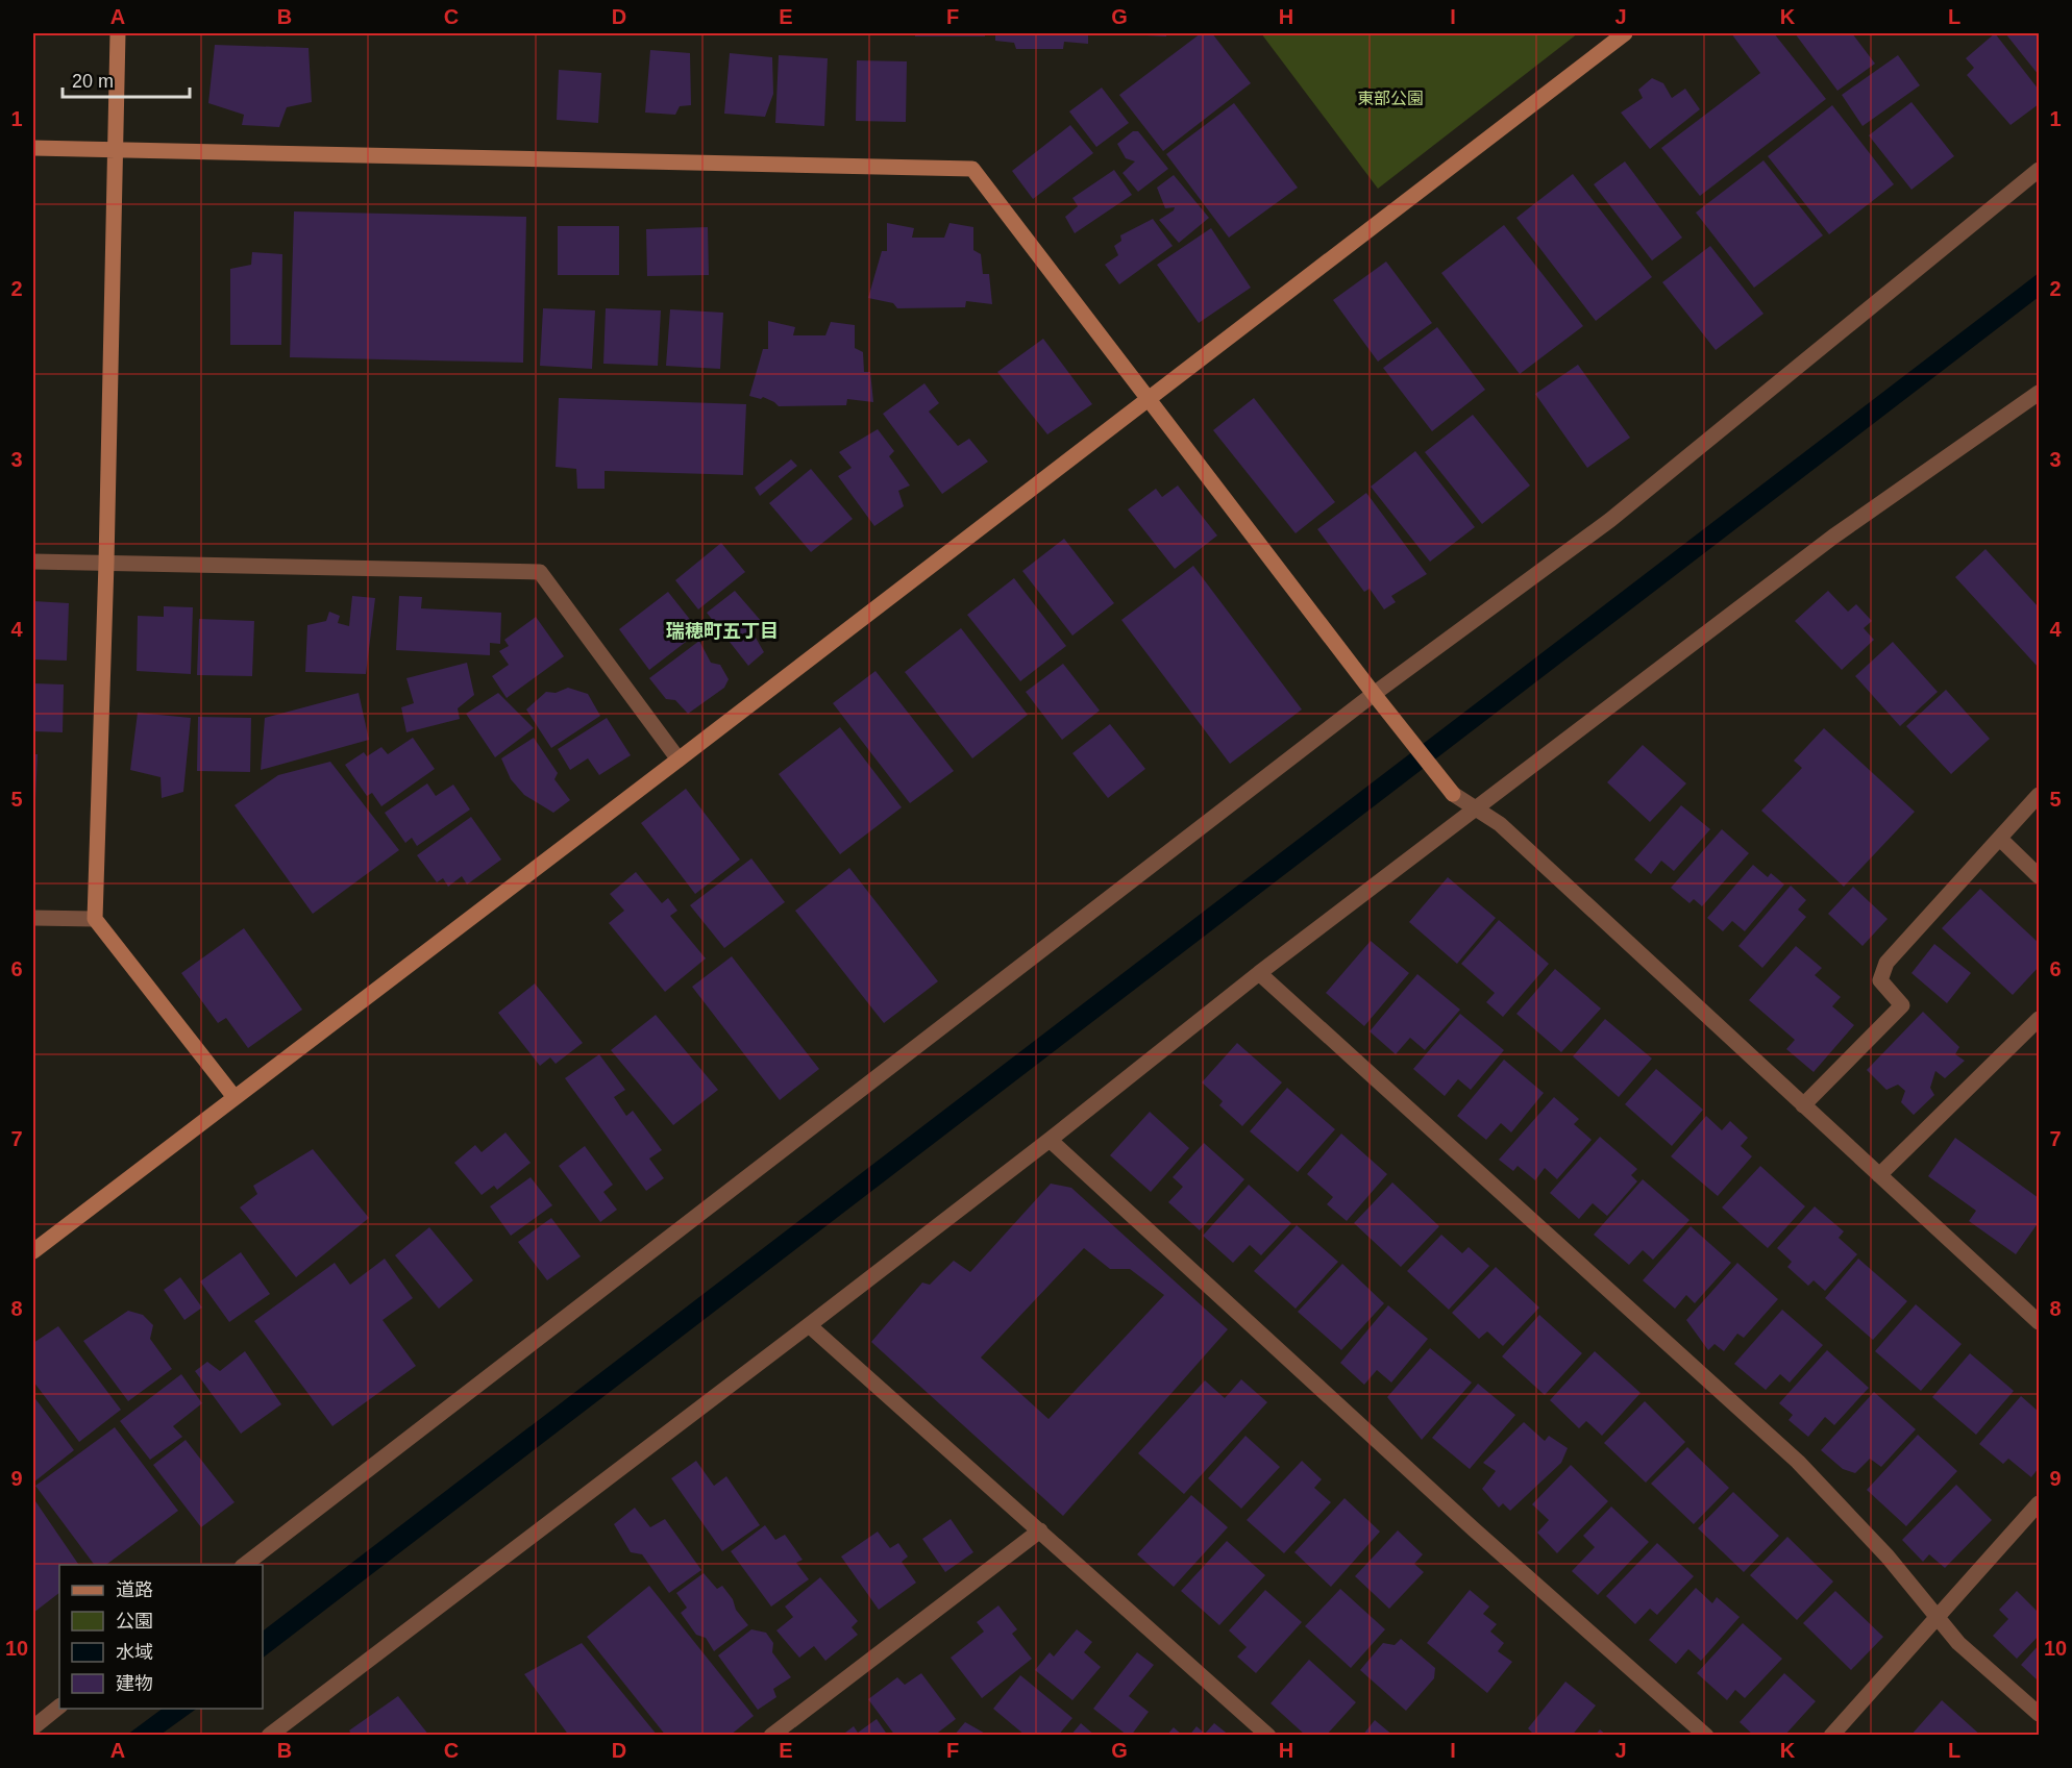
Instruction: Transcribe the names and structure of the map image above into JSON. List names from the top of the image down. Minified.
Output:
{"districts":["瑞穂町五丁目"],"parks":["東部公園"],"legend":["道路","公園","水域","建物"],"scale_bar":"20 m","grid":{"columns":["A","B","C","D","E","F","G","H","I","J","K","L"],"rows":["1","2","3","4","5","6","7","8","9","10"]}}
